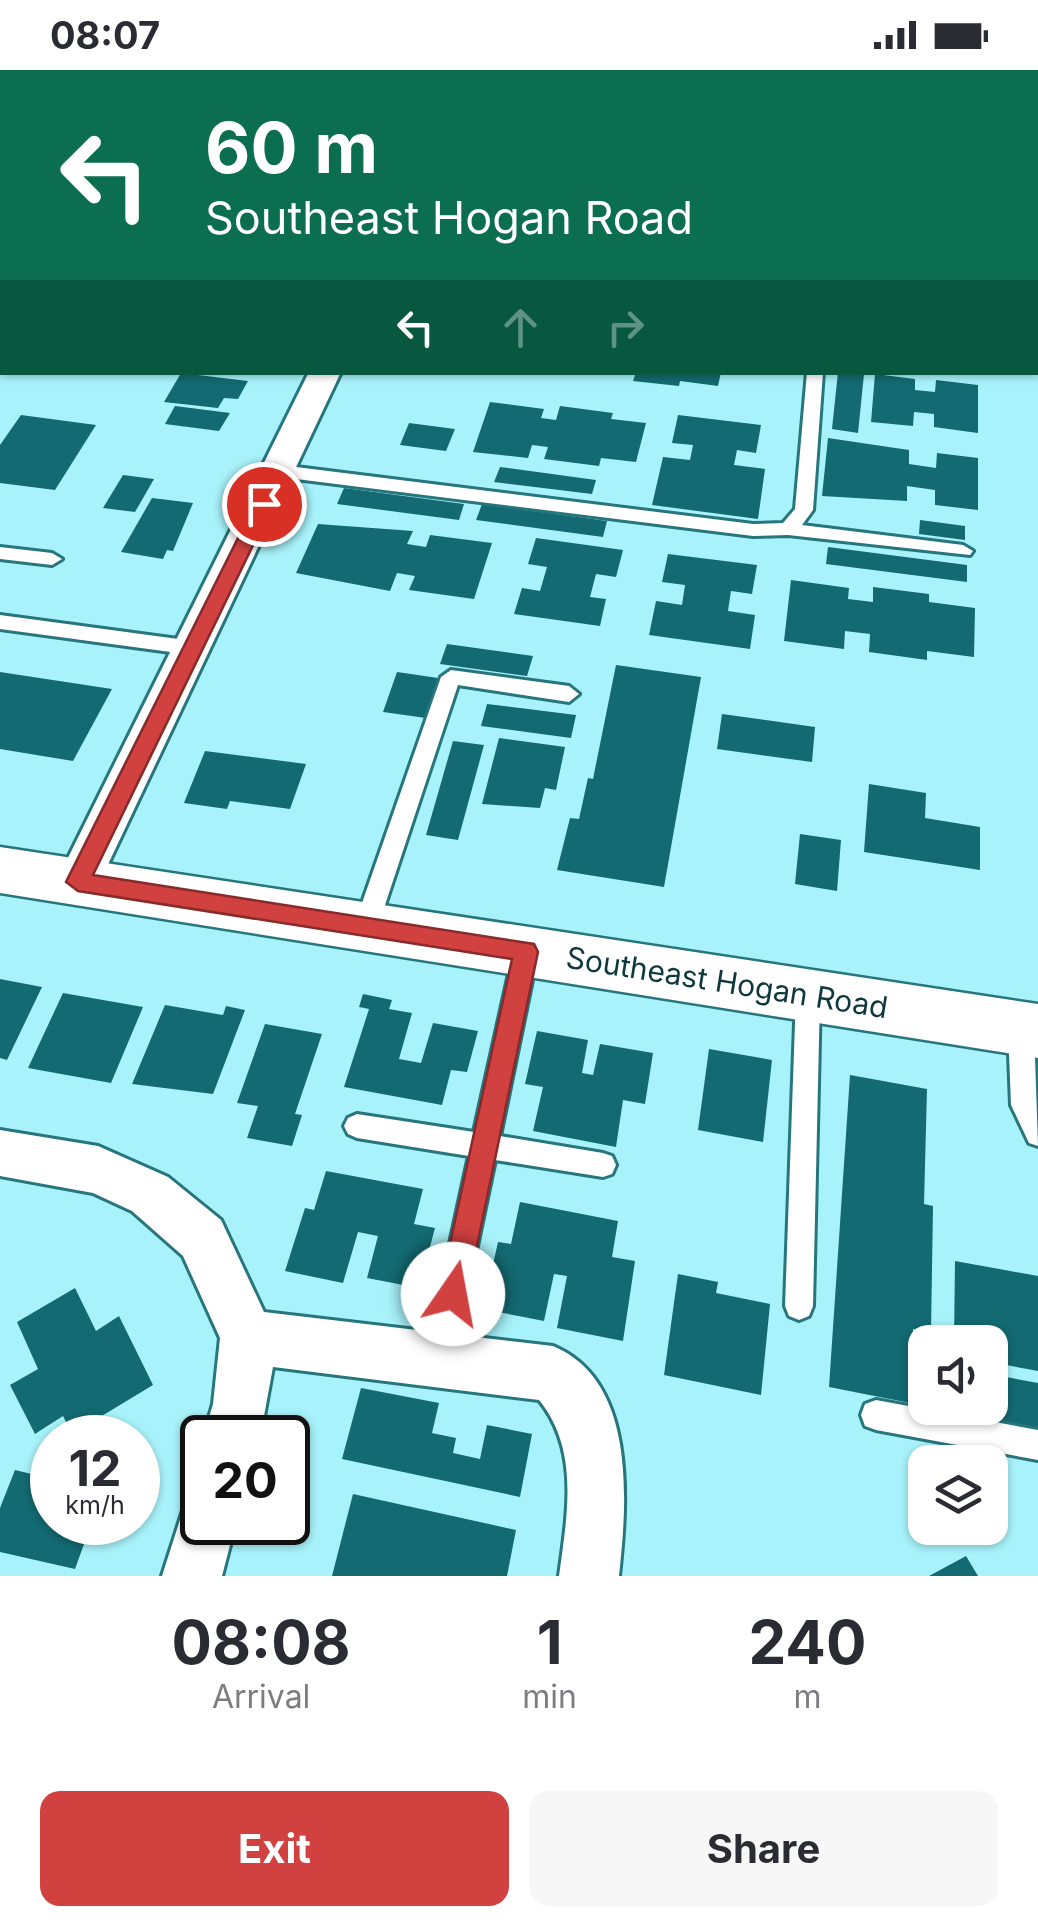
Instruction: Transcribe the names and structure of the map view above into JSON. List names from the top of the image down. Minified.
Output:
{"streets":{"main road":["Southeast Hogan Road"]},"page":{"status":"08:07","turn":["60 m","Southeast Hogan Road"],"speed":"12 km/h","limit":"20","eta":["08:08","Arrival","1","min","240","m"],"buttons":["Exit","Share"]}}
